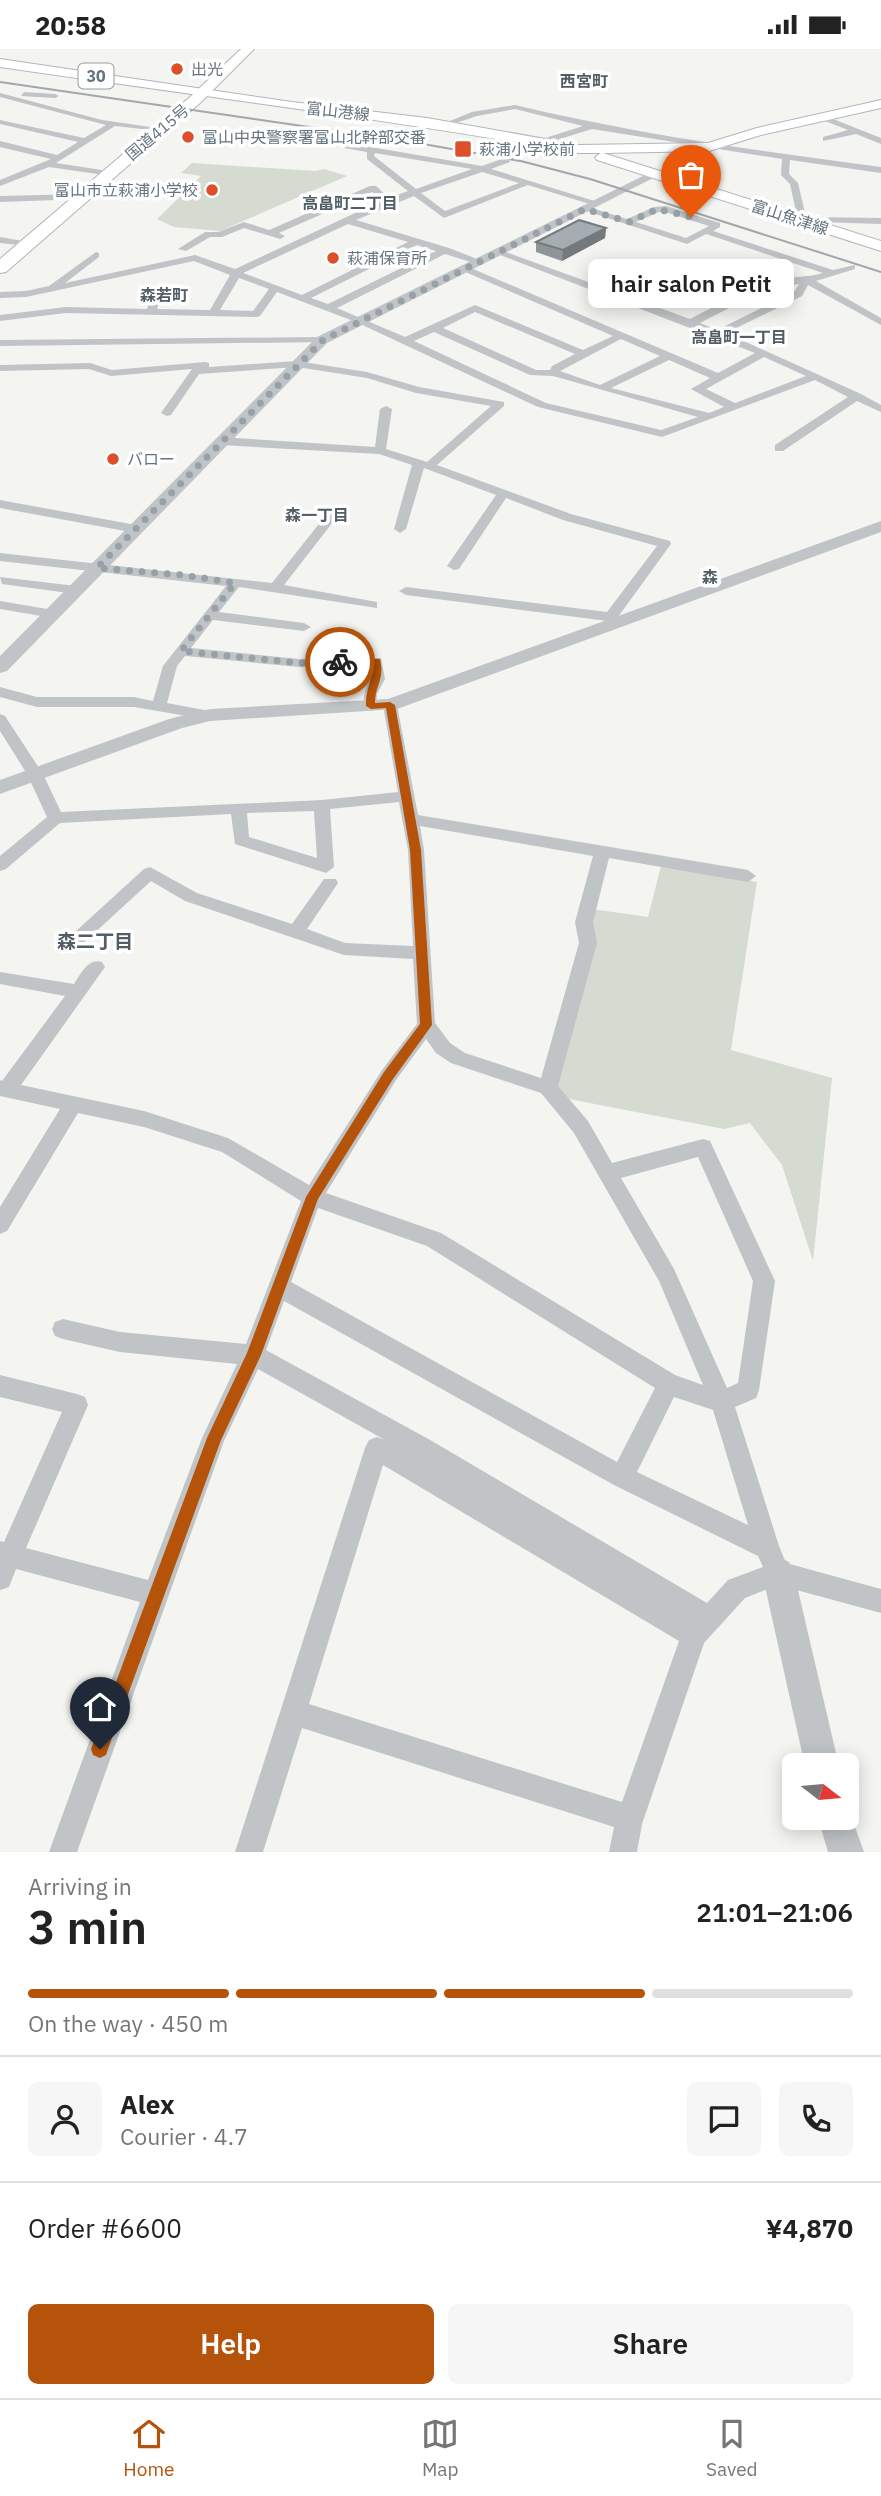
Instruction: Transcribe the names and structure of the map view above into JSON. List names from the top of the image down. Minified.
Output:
{"streets":{"main road":["30","富山港線","国道415号","富山魚津線"]},"crossings":[["富山港線","国道415号"],["富山港線","富山魚津線"]],"districts":["西宮町","高畠町二丁目","森若町","高畠町一丁目","森一丁目","森","森二丁目"],"places":{"other":["出光","富山中央警察署富山北幹部交番","富山市立萩浦小学校","hair salon Petit","萩浦保育所","バロー"],"transit":["萩浦小学校前"]},"north":"right","page":{"status":"20:58","bubble":"hair salon Petit","heading":["3 min","Arriving in","21:01–21:06"],"panel":["Alex","Courier · 4.7","Order #6600","¥4,870"],"bar":"On the way · 450 m","buttons":["Help","Share"],"tabs":["Home","Map","Saved"]}}
